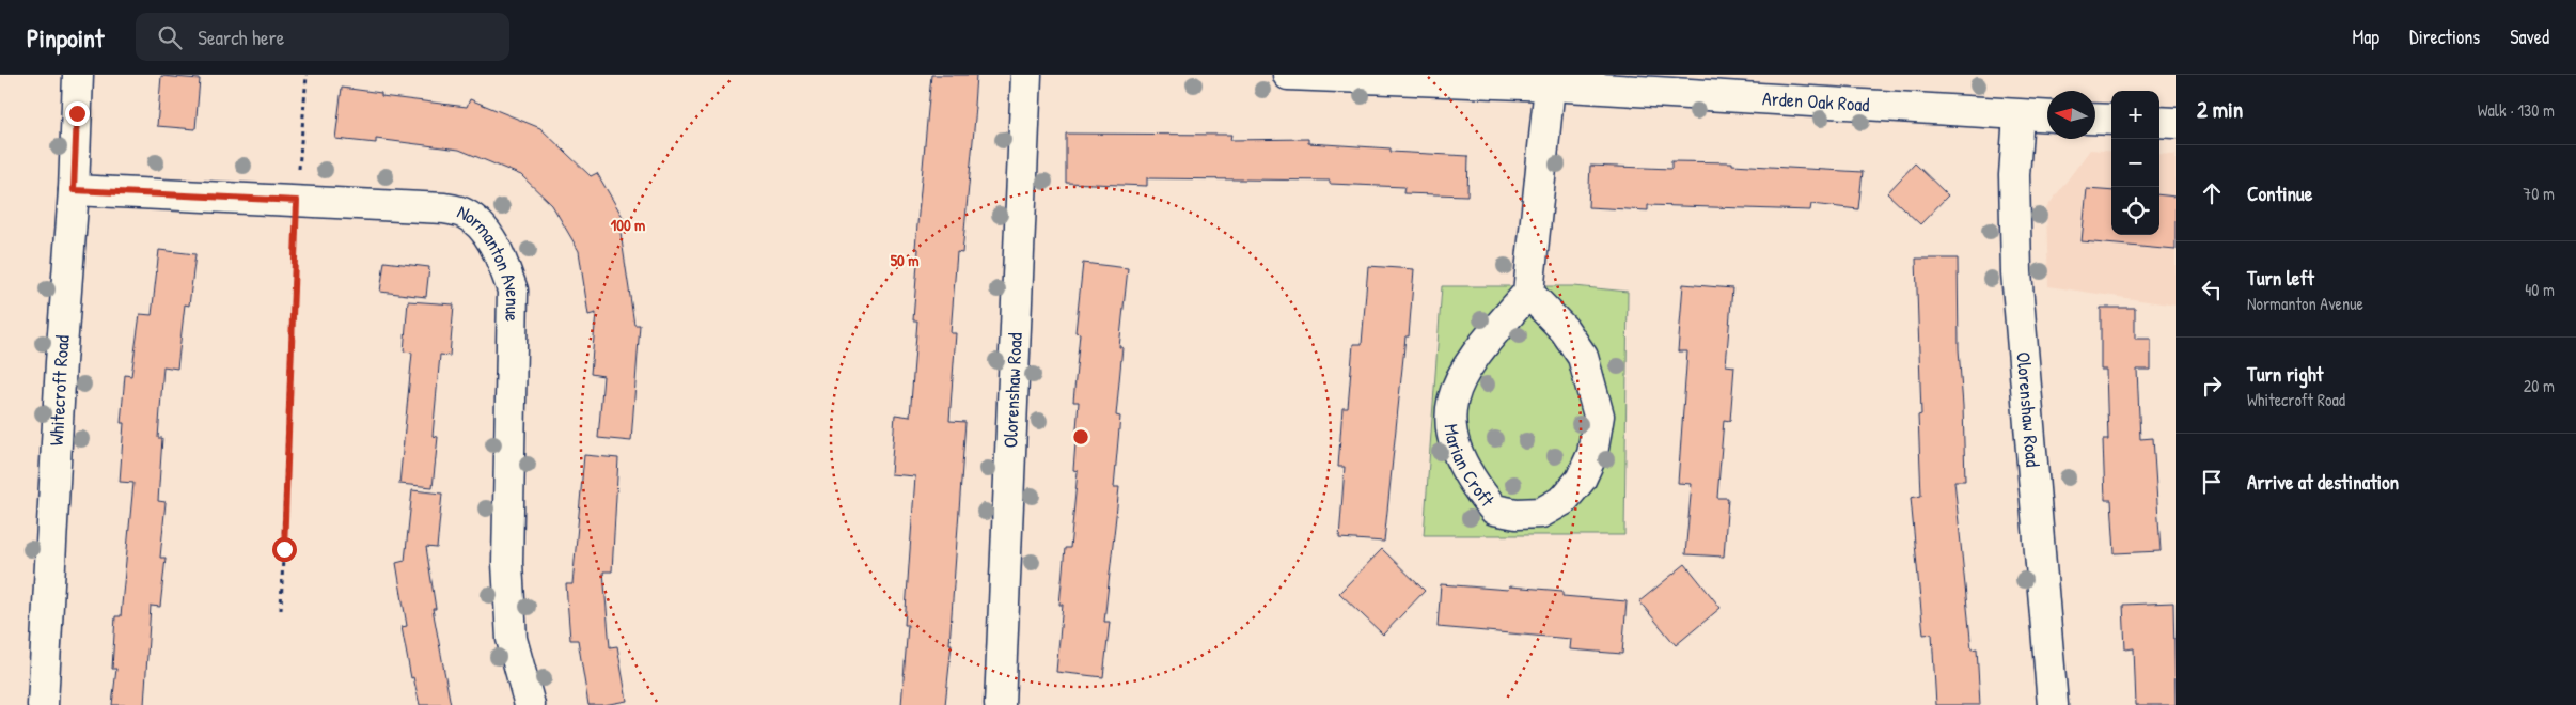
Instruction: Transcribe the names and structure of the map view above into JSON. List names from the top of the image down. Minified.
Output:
{"streets":{"street":["Arden Oak Road","Normanton Avenue","Whitecroft Road","Olorenshaw Road","Marian Croft"]},"crossings":[["Arden Oak Road","Olorenshaw Road"],["Normanton Avenue","Whitecroft Road"]],"north":"left","page":{"header":"Pinpoint","search":"Search here","nav":["Map","Directions","Saved"],"heading":["2 min","Walk · 130 m"],"map_buttons":["+","−"],"list":[["Continue","70 m"],["Turn left","Normanton Avenue","40 m"],["Turn right","Whitecroft Road","20 m"],"Arrive at destination"]},"rings":["100 m","50 m"]}
